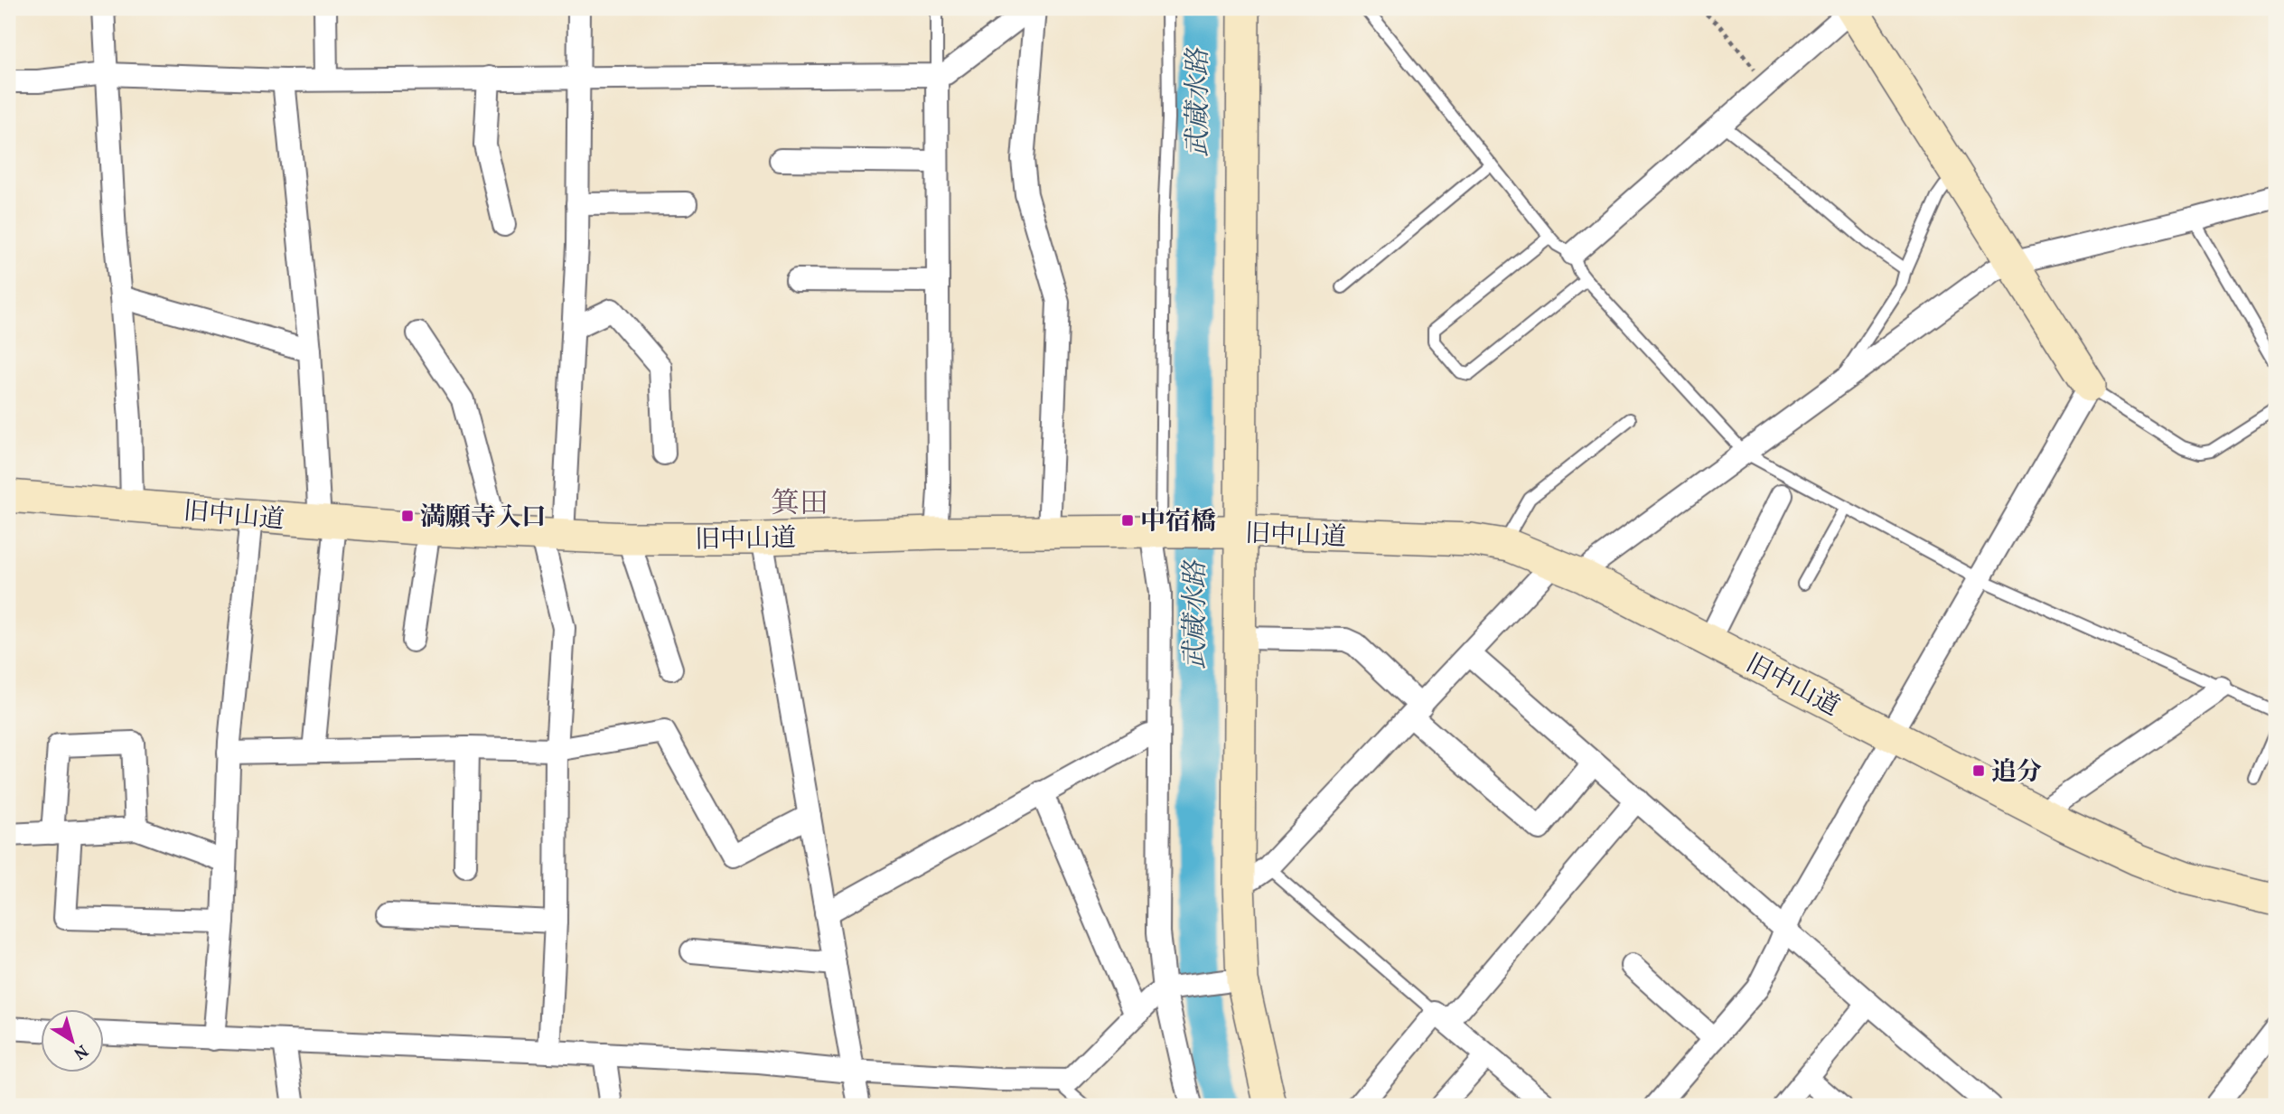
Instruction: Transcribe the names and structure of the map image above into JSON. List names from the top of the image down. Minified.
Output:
{"streets":{"main road":["旧中山道"]},"districts":["箕田"],"water":["武蔵水路"],"places":{"transit":["満願寺入口","中宿橋","追分"]},"north":"bottom right"}
